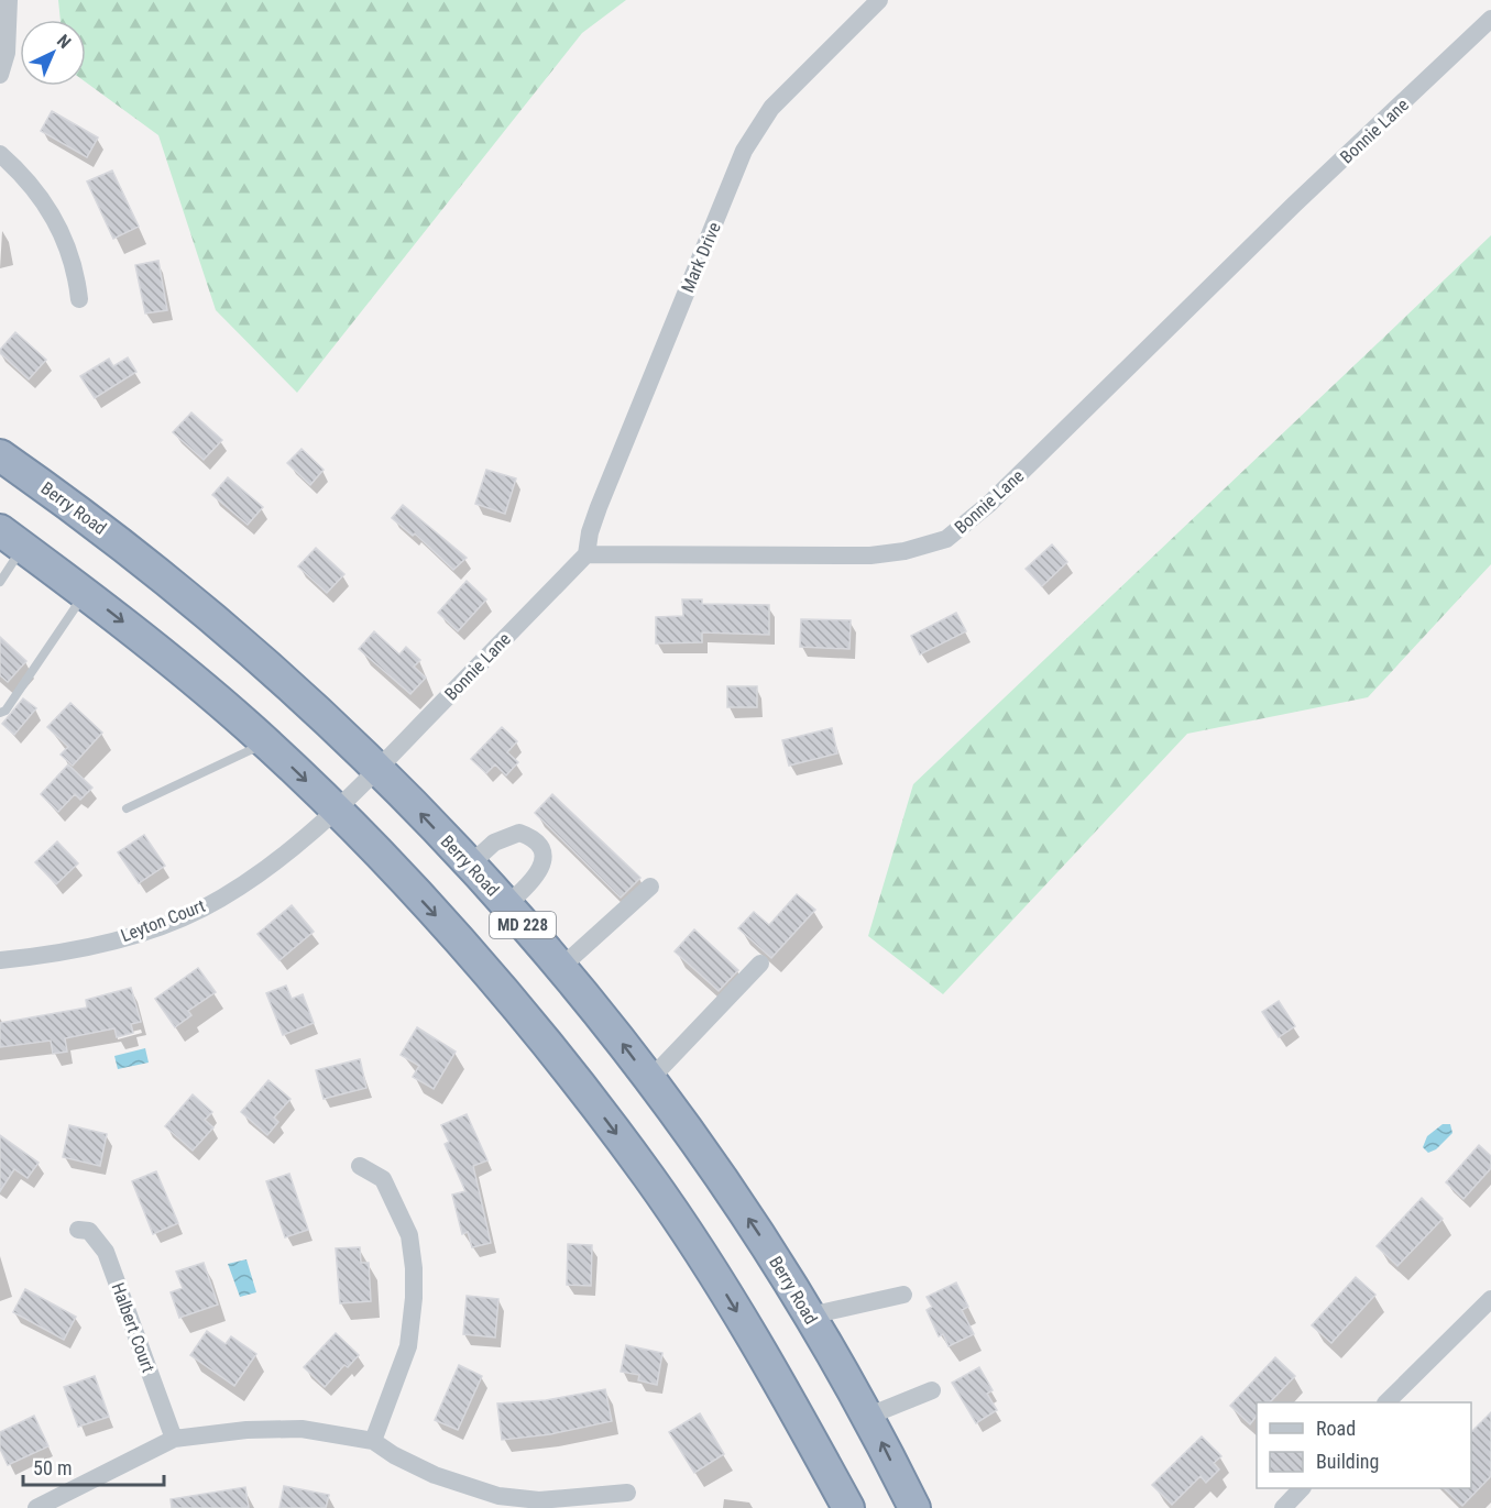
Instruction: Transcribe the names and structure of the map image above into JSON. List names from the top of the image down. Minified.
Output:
{"streets":{"highway":["Berry Road","MD 228"],"street":["Bonnie Lane","Mark Drive","Leyton Court","Halbert Court"]},"crossings":[["Bonnie Lane","Mark Drive"],["Bonnie Lane","Berry Road"],["Bonnie Lane","Leyton Court"],["Bonnie Lane","MD 228"],["Leyton Court","MD 228"]],"legend":["Road","Building"],"scale_bar":"50 m","north":"top right"}
